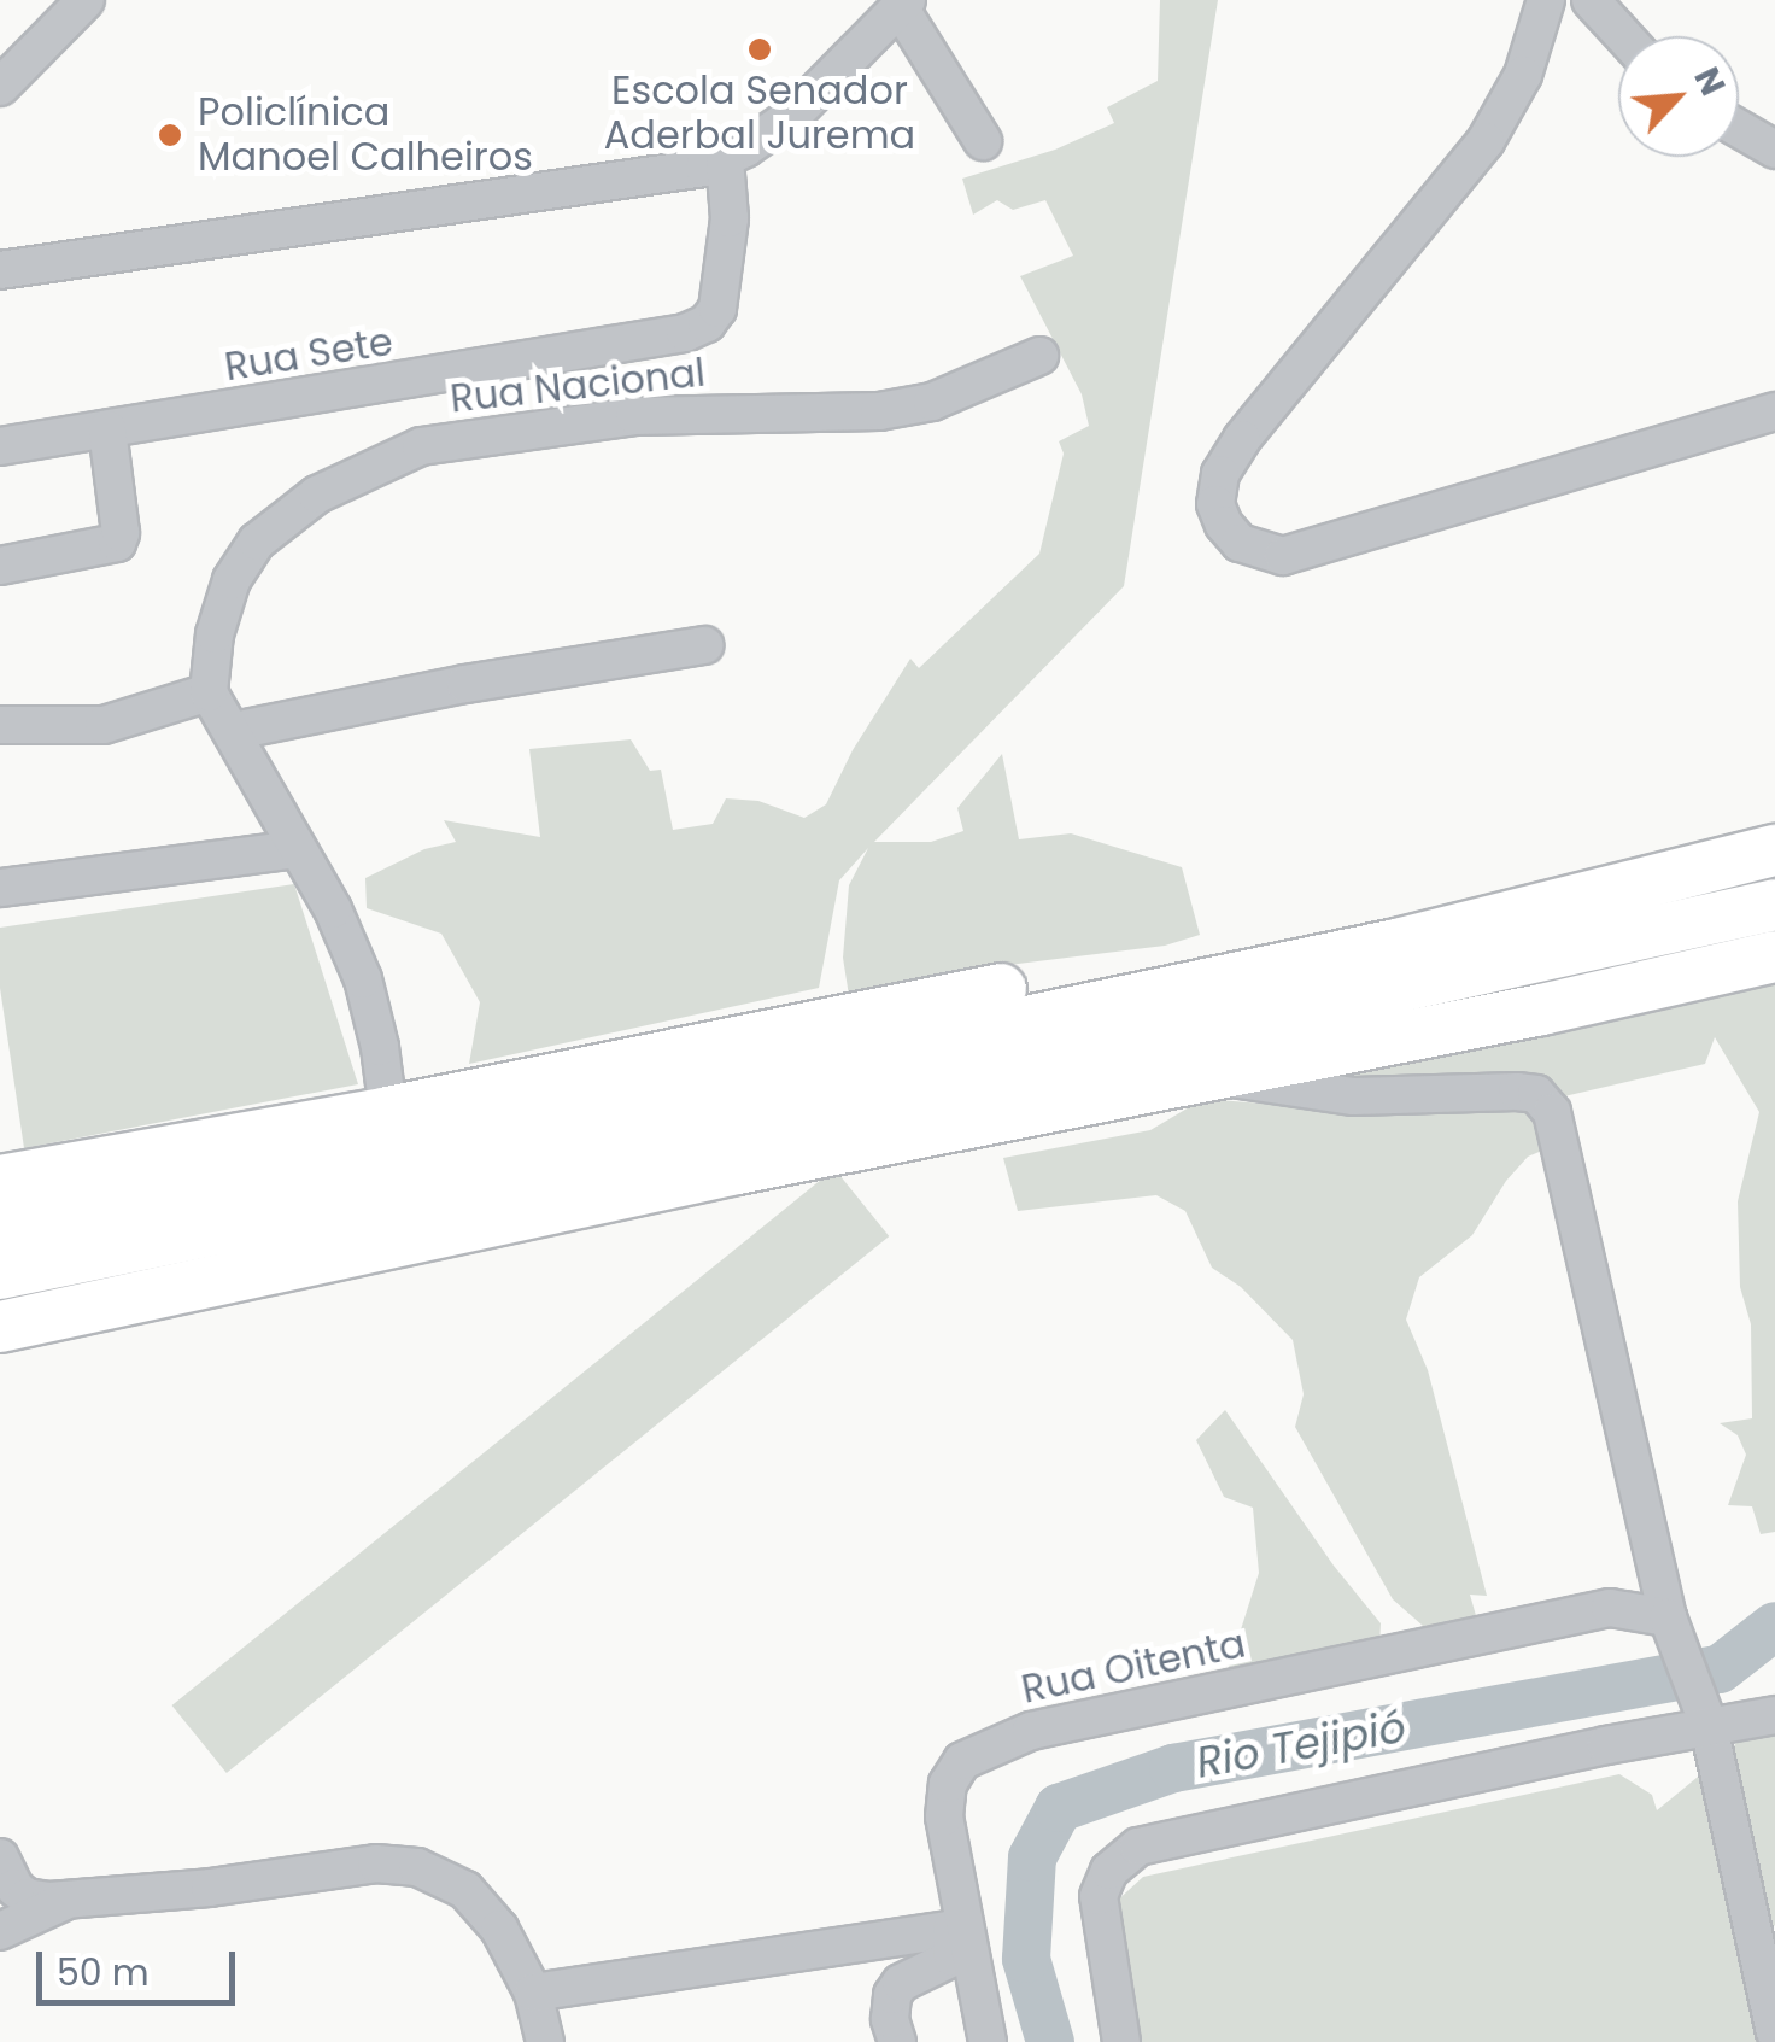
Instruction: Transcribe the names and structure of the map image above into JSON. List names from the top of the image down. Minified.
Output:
{"streets":{"street":["Rua Sete","Rua Nacional","Rua Oitenta"]},"water":["Rio Tejipió"],"places":["Escola Senador Aderbal Jurema","Policlínica Manoel Calheiros"],"scale_bar":"50 m","north":"top right"}
